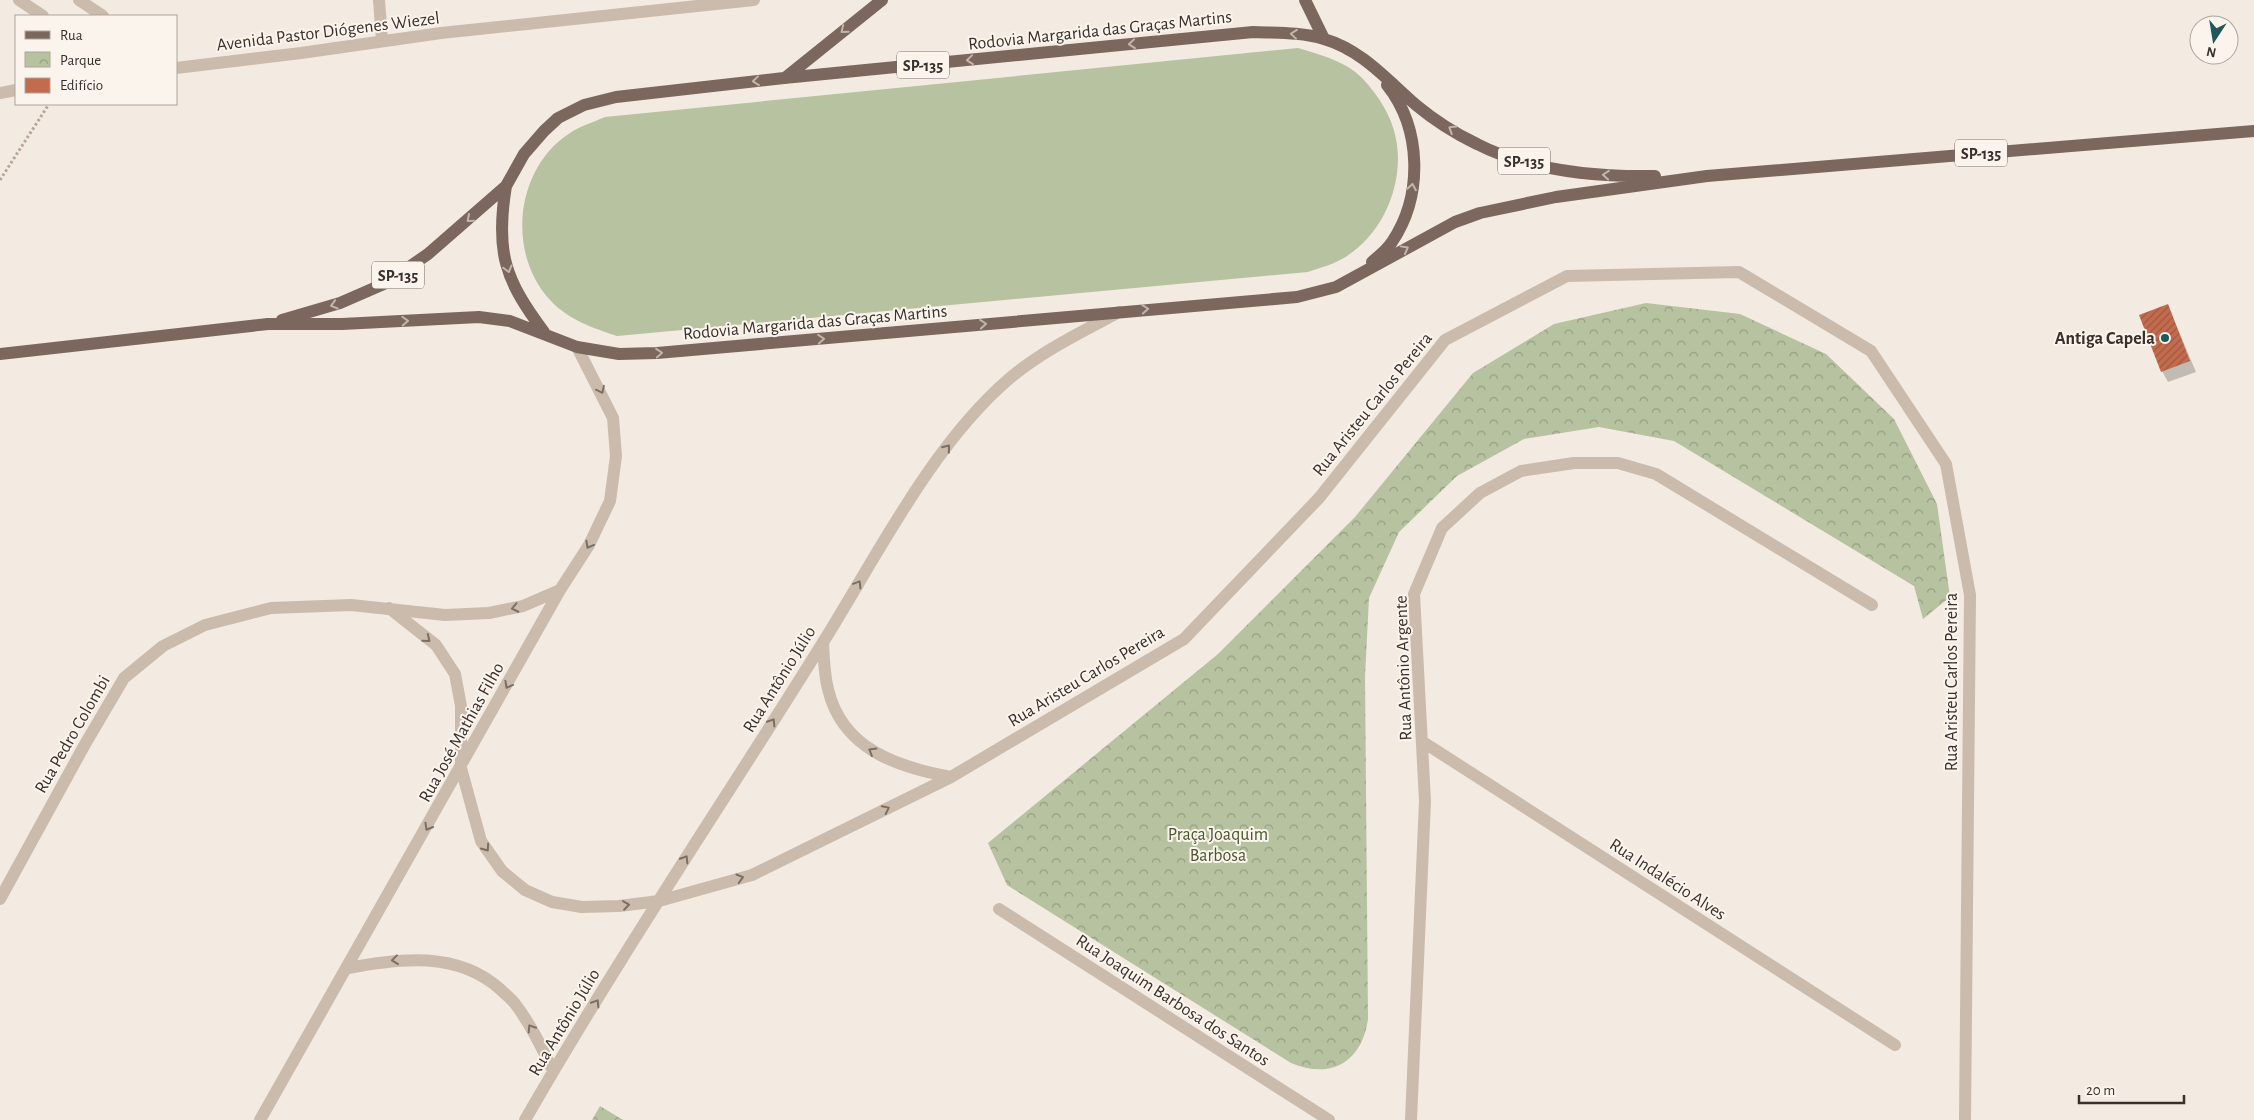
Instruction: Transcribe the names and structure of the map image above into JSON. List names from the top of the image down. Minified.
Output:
{"streets":{"main road":["Rodovia Margarida das Graças Martins","SP-135"],"street":["Avenida Pastor Diógenes Wiezel","Rua Aristeu Carlos Pereira","Rua Antônio Argente","Rua Antônio Júlio","Rua José Mathias Filho","Rua Pedro Colombi","Rua Indalécio Alves","Rua Joaquim Barbosa dos Santos"]},"crossings":[["Rodovia Margarida das Graças Martins","Rua Antônio Júlio"],["Rodovia Margarida das Graças Martins","Rua José Mathias Filho"],["Rua Aristeu Carlos Pereira","Rua Antônio Júlio"],["Rua Aristeu Carlos Pereira","Rua José Mathias Filho"],["Rua Antônio Argente","Rua Indalécio Alves"],["Rua José Mathias Filho","Rua Pedro Colombi"]],"one_way":["Rua Antônio Júlio","Rua José Mathias Filho"],"parks":["Praça Joaquim Barbosa"],"places":["Antiga Capela"],"legend":["Rua","Parque","Edifício"],"scale_bar":"20 m","north":"bottom"}
